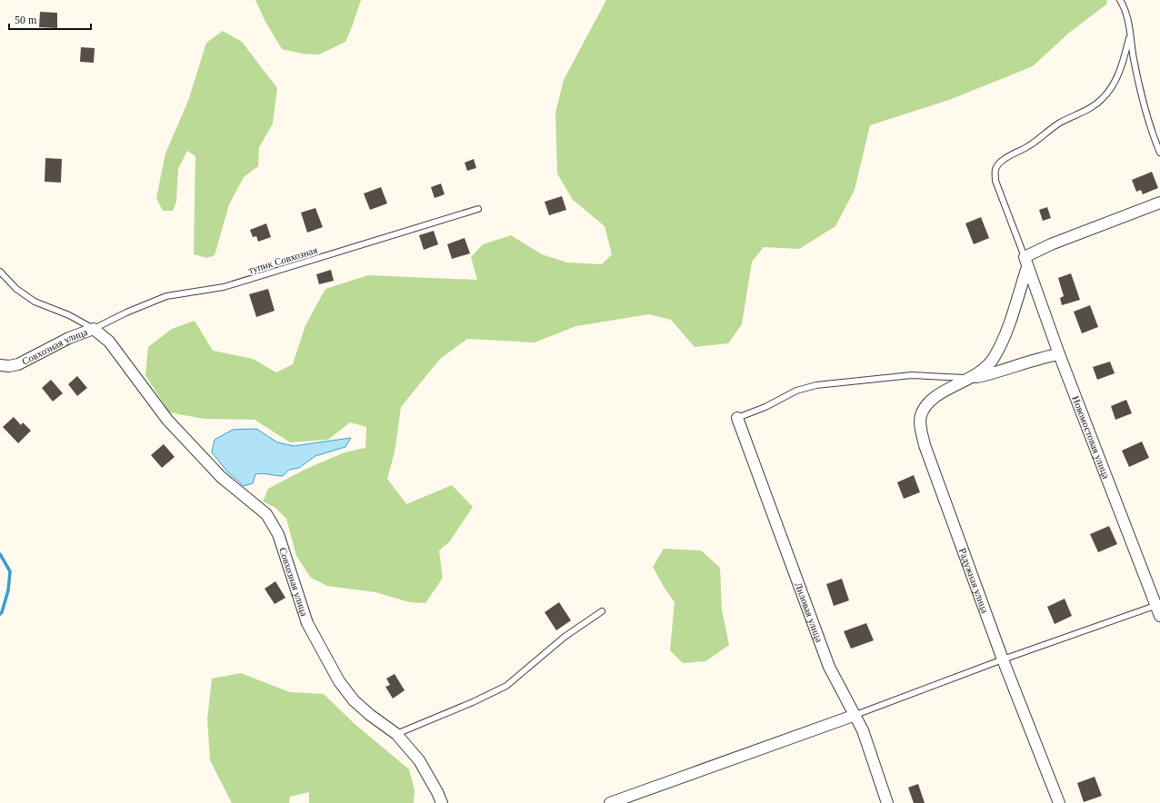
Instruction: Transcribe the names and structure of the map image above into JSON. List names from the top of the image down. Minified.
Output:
{"streets":{"street":["Совхозная улица","Новомостовая улица","Радужная улица","Лиловая улица"],"lane":["тупик Совхозная"]},"crossings":[["тупик Совхозная","Совхозная улица"]],"scale_bar":"50 m"}
